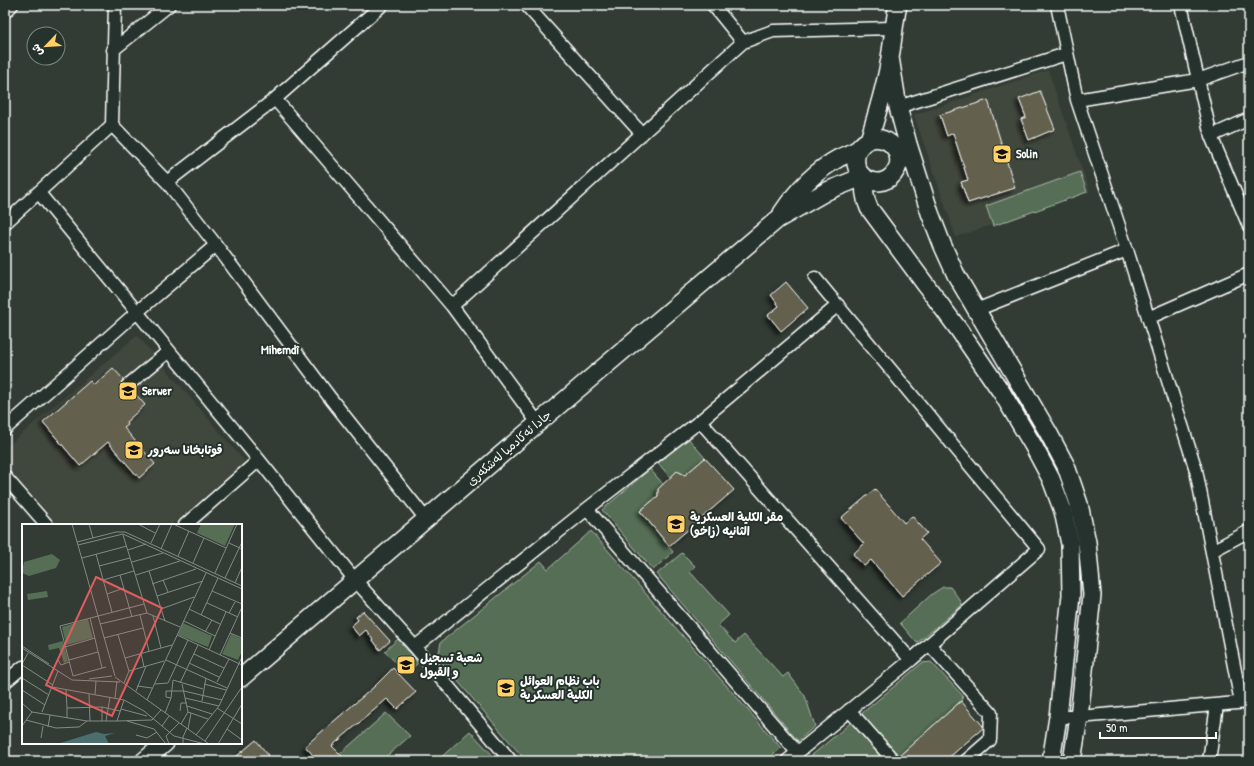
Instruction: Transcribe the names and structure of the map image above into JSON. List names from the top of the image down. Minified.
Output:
{"streets":{"main road":["جادا ئه‌كادميا له‌شكه‌رى"]},"districts":["Mihemdî"],"places":{"school or university":["Solin","Serwer","قوتابخانا سه‌رور","مقر الكلية العسكرية الثانيه (زاخو)","شعبة تسجيل و القبول","باب نظام العوائل الكلية العسكرية"]},"scale_bar":"50 m","north":"bottom left"}
